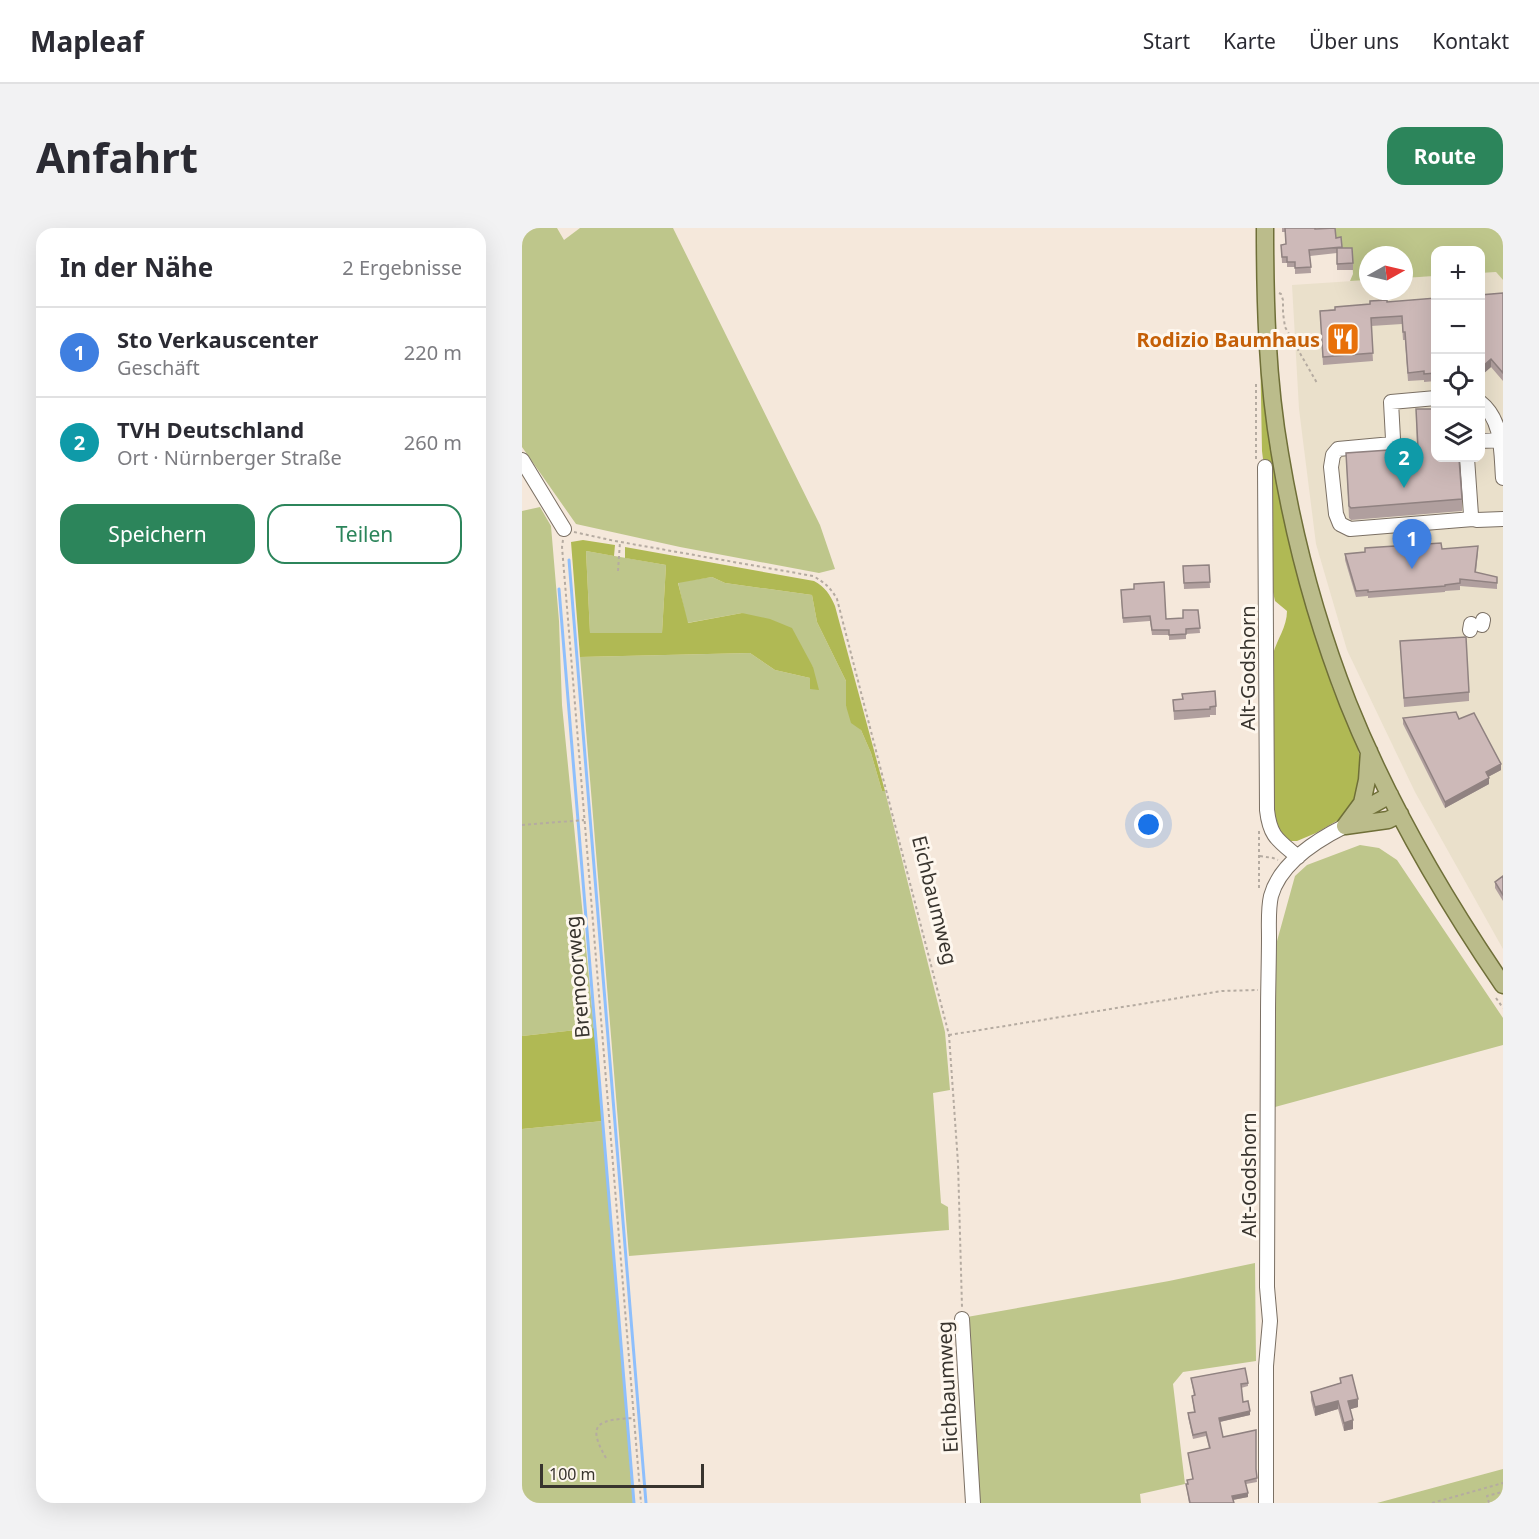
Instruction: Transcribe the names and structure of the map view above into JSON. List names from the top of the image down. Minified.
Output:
{"streets":{"street":["Alt-Godshorn","Eichbaumweg"],"path":["Bremoorweg"]},"crossings":[["Eichbaumweg","Bremoorweg"]],"places":{"restaurant":["Rodizio Baumhaus"]},"scale_bar":"100 m","north":"right","page":{"header":"Mapleaf","nav":["Start","Karte","Über uns","Kontakt"],"buttons":["Route",["Speichern","Teilen"]],"title":"Anfahrt","heading":["In der Nähe","2 Ergebnisse"],"map_buttons":["+","−"],"list":[{"mark":"1","name":"Sto Verkauscenter","note":"Geschäft","value":"220 m"},{"mark":"2","name":"TVH Deutschland","note":"Ort · Nürnberger Straße","value":"260 m"}],"pins":["2","1"],"scale":"100 m"}}
